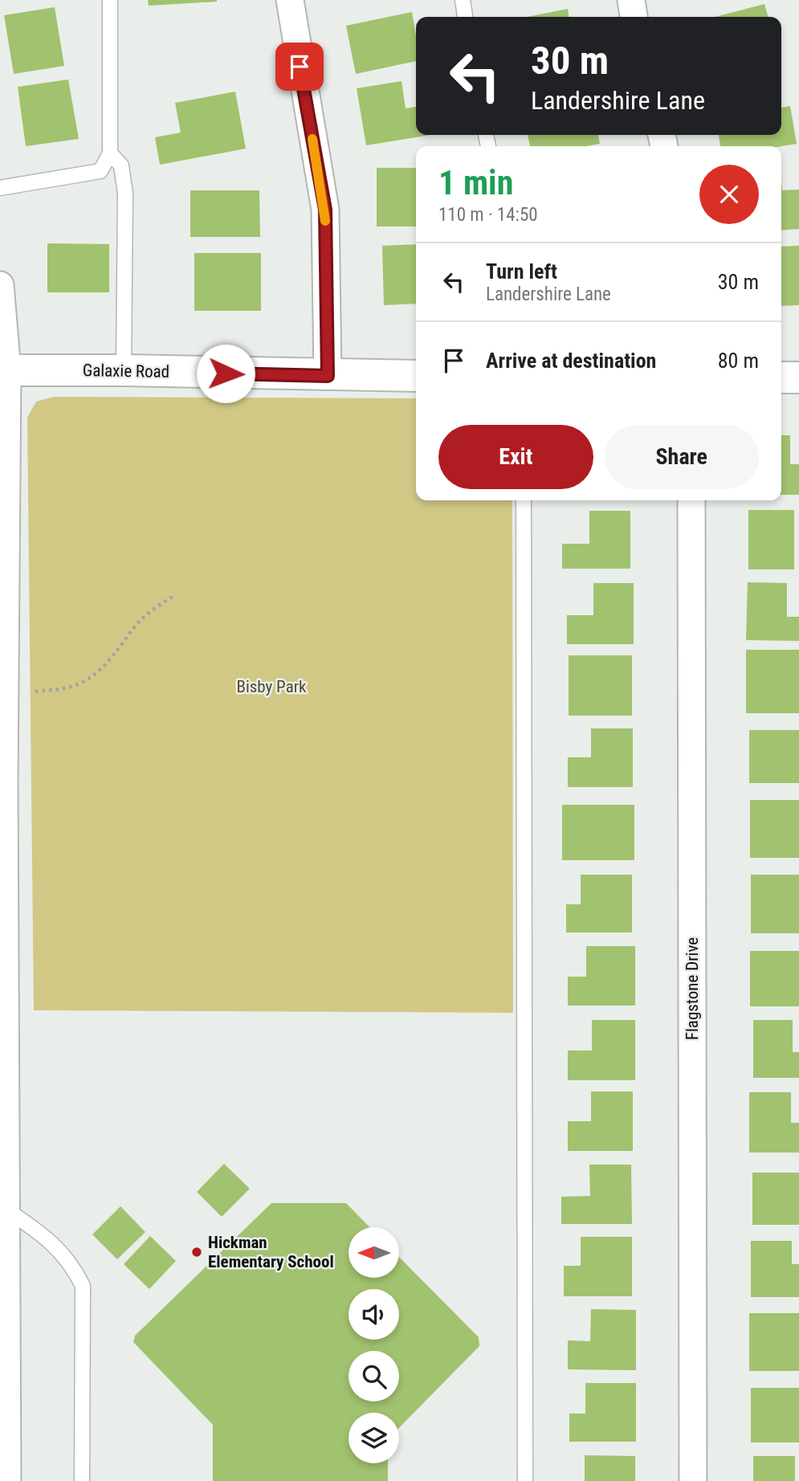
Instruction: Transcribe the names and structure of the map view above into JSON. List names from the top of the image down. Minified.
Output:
{"streets":{"street":["Galaxie Road","Flagstone Drive"]},"parks":["Bisby Park"],"places":["Hickman Elementary School"],"north":"left","page":{"turn":["30 m","Landershire Lane"],"heading":["1 min","110 m · 14:50"],"list":[{"name":"Turn left","note":"Landershire Lane","value":"30 m"},{"name":"Arrive at destination","value":"80 m"}],"buttons":["Exit","Share"]}}
